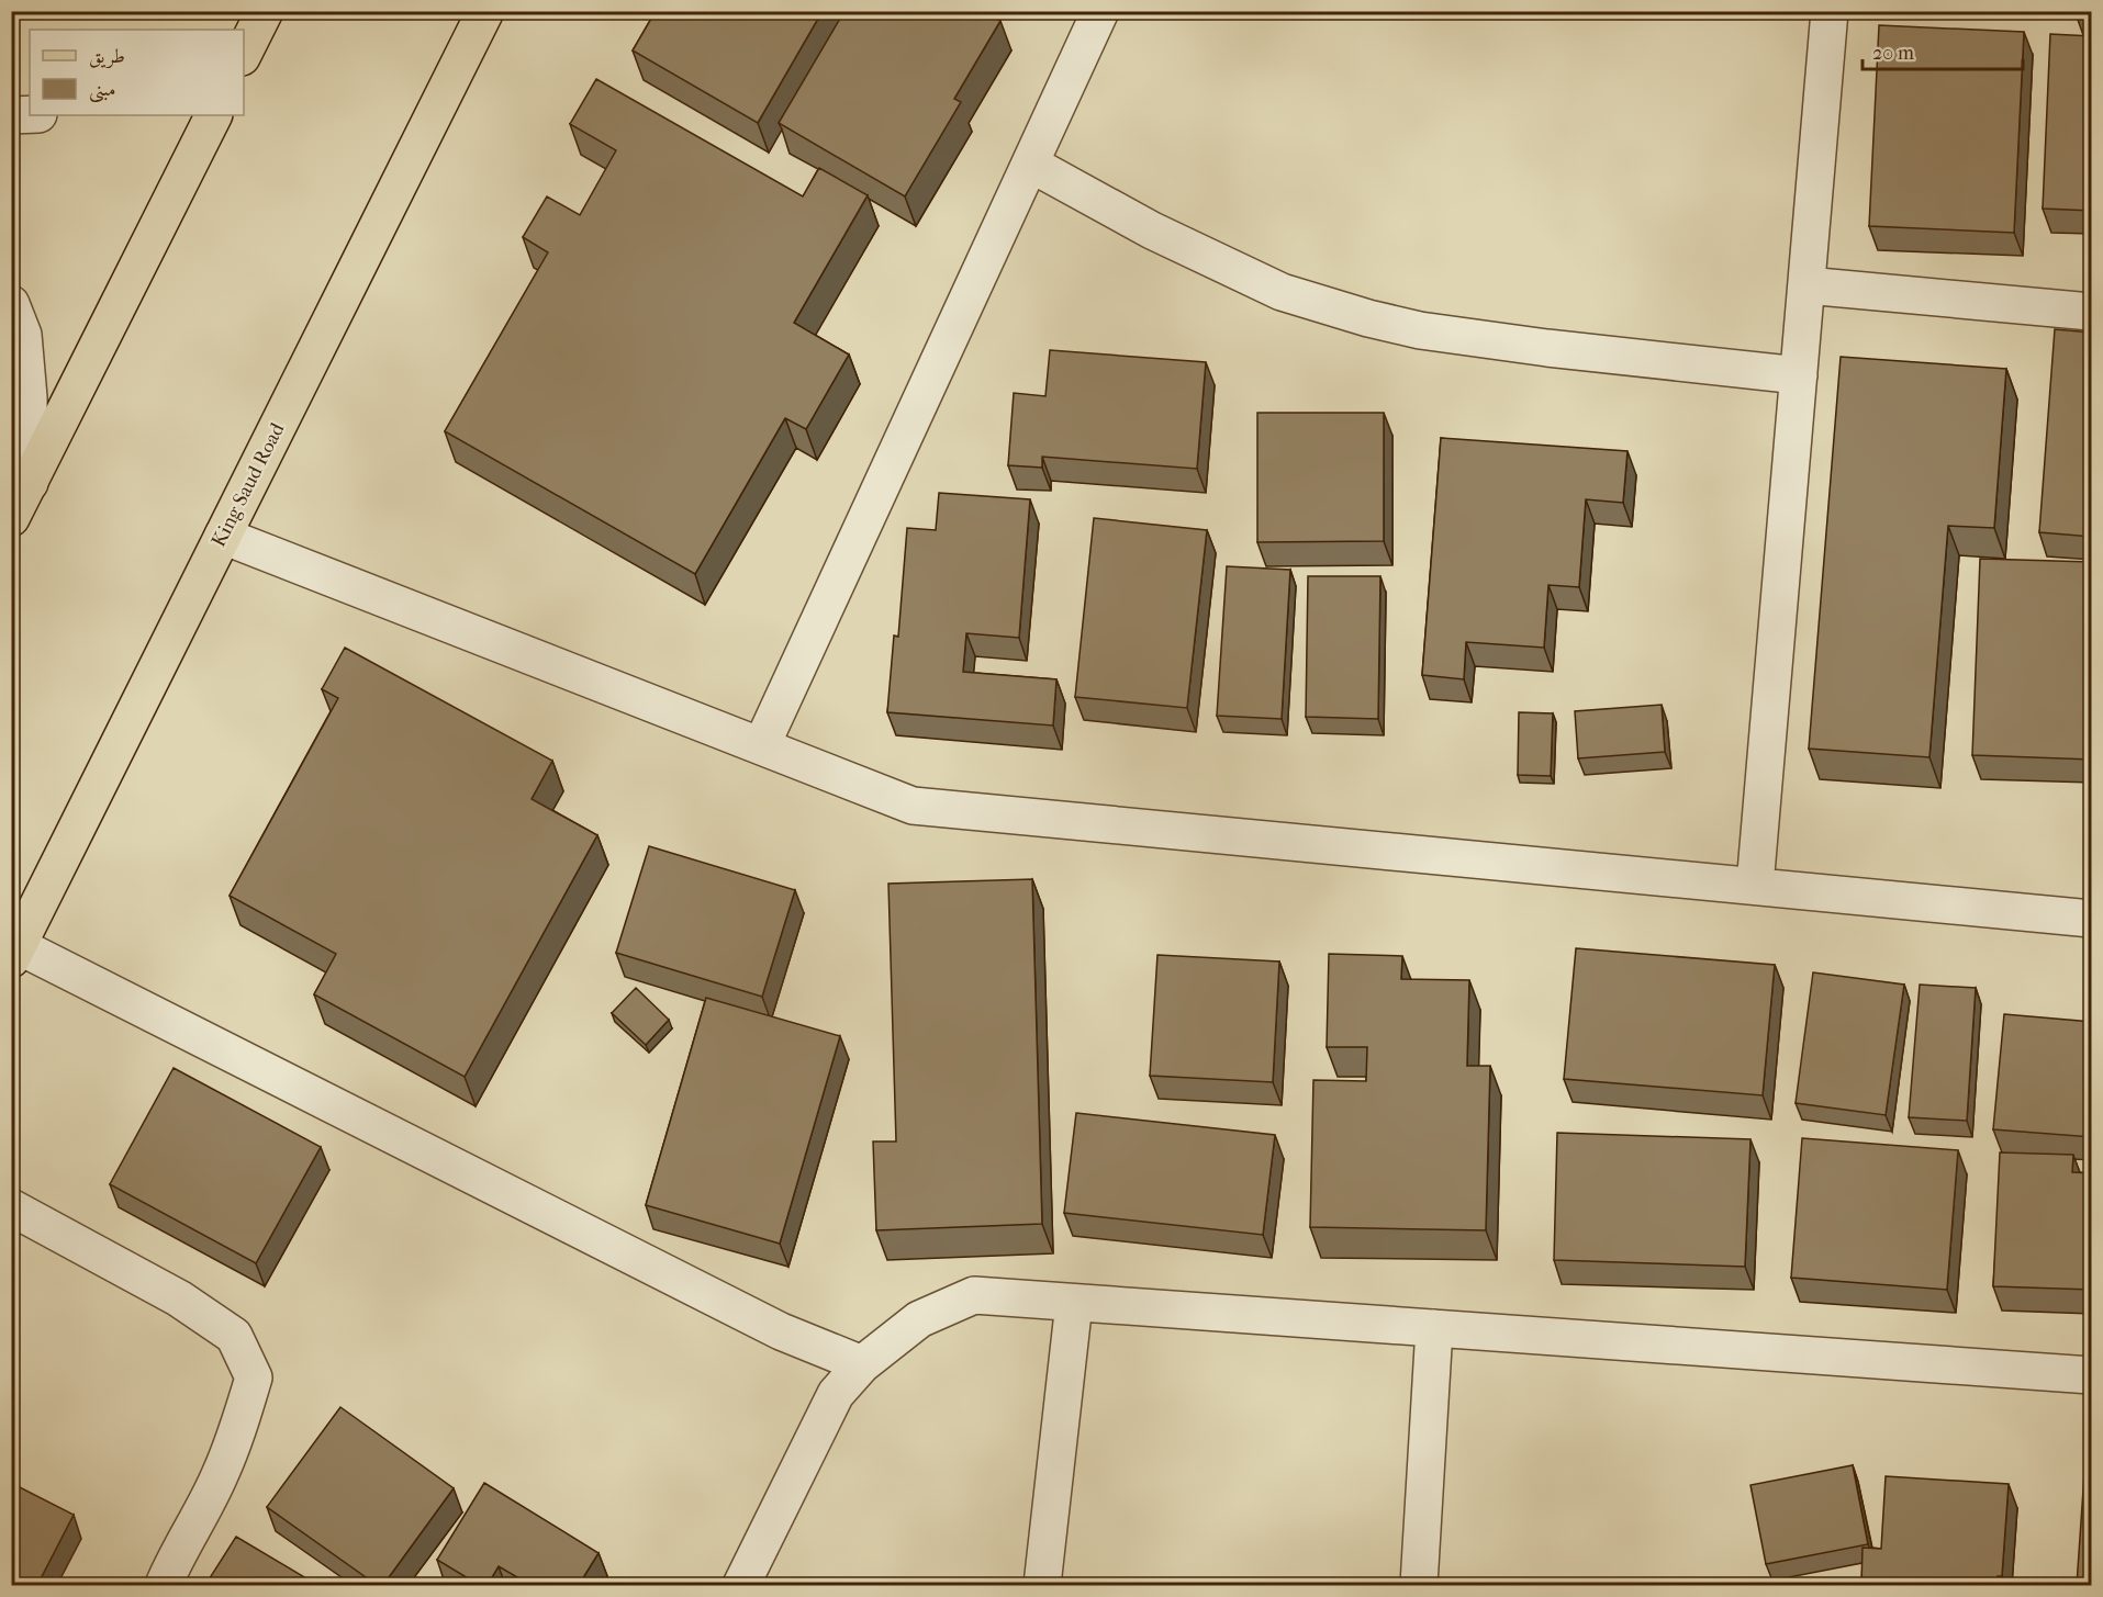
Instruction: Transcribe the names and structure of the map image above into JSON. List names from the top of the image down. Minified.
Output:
{"streets":{"main road":["King Saud Road"]},"legend":["طريق","مبنى"],"scale_bar":"20 m"}
